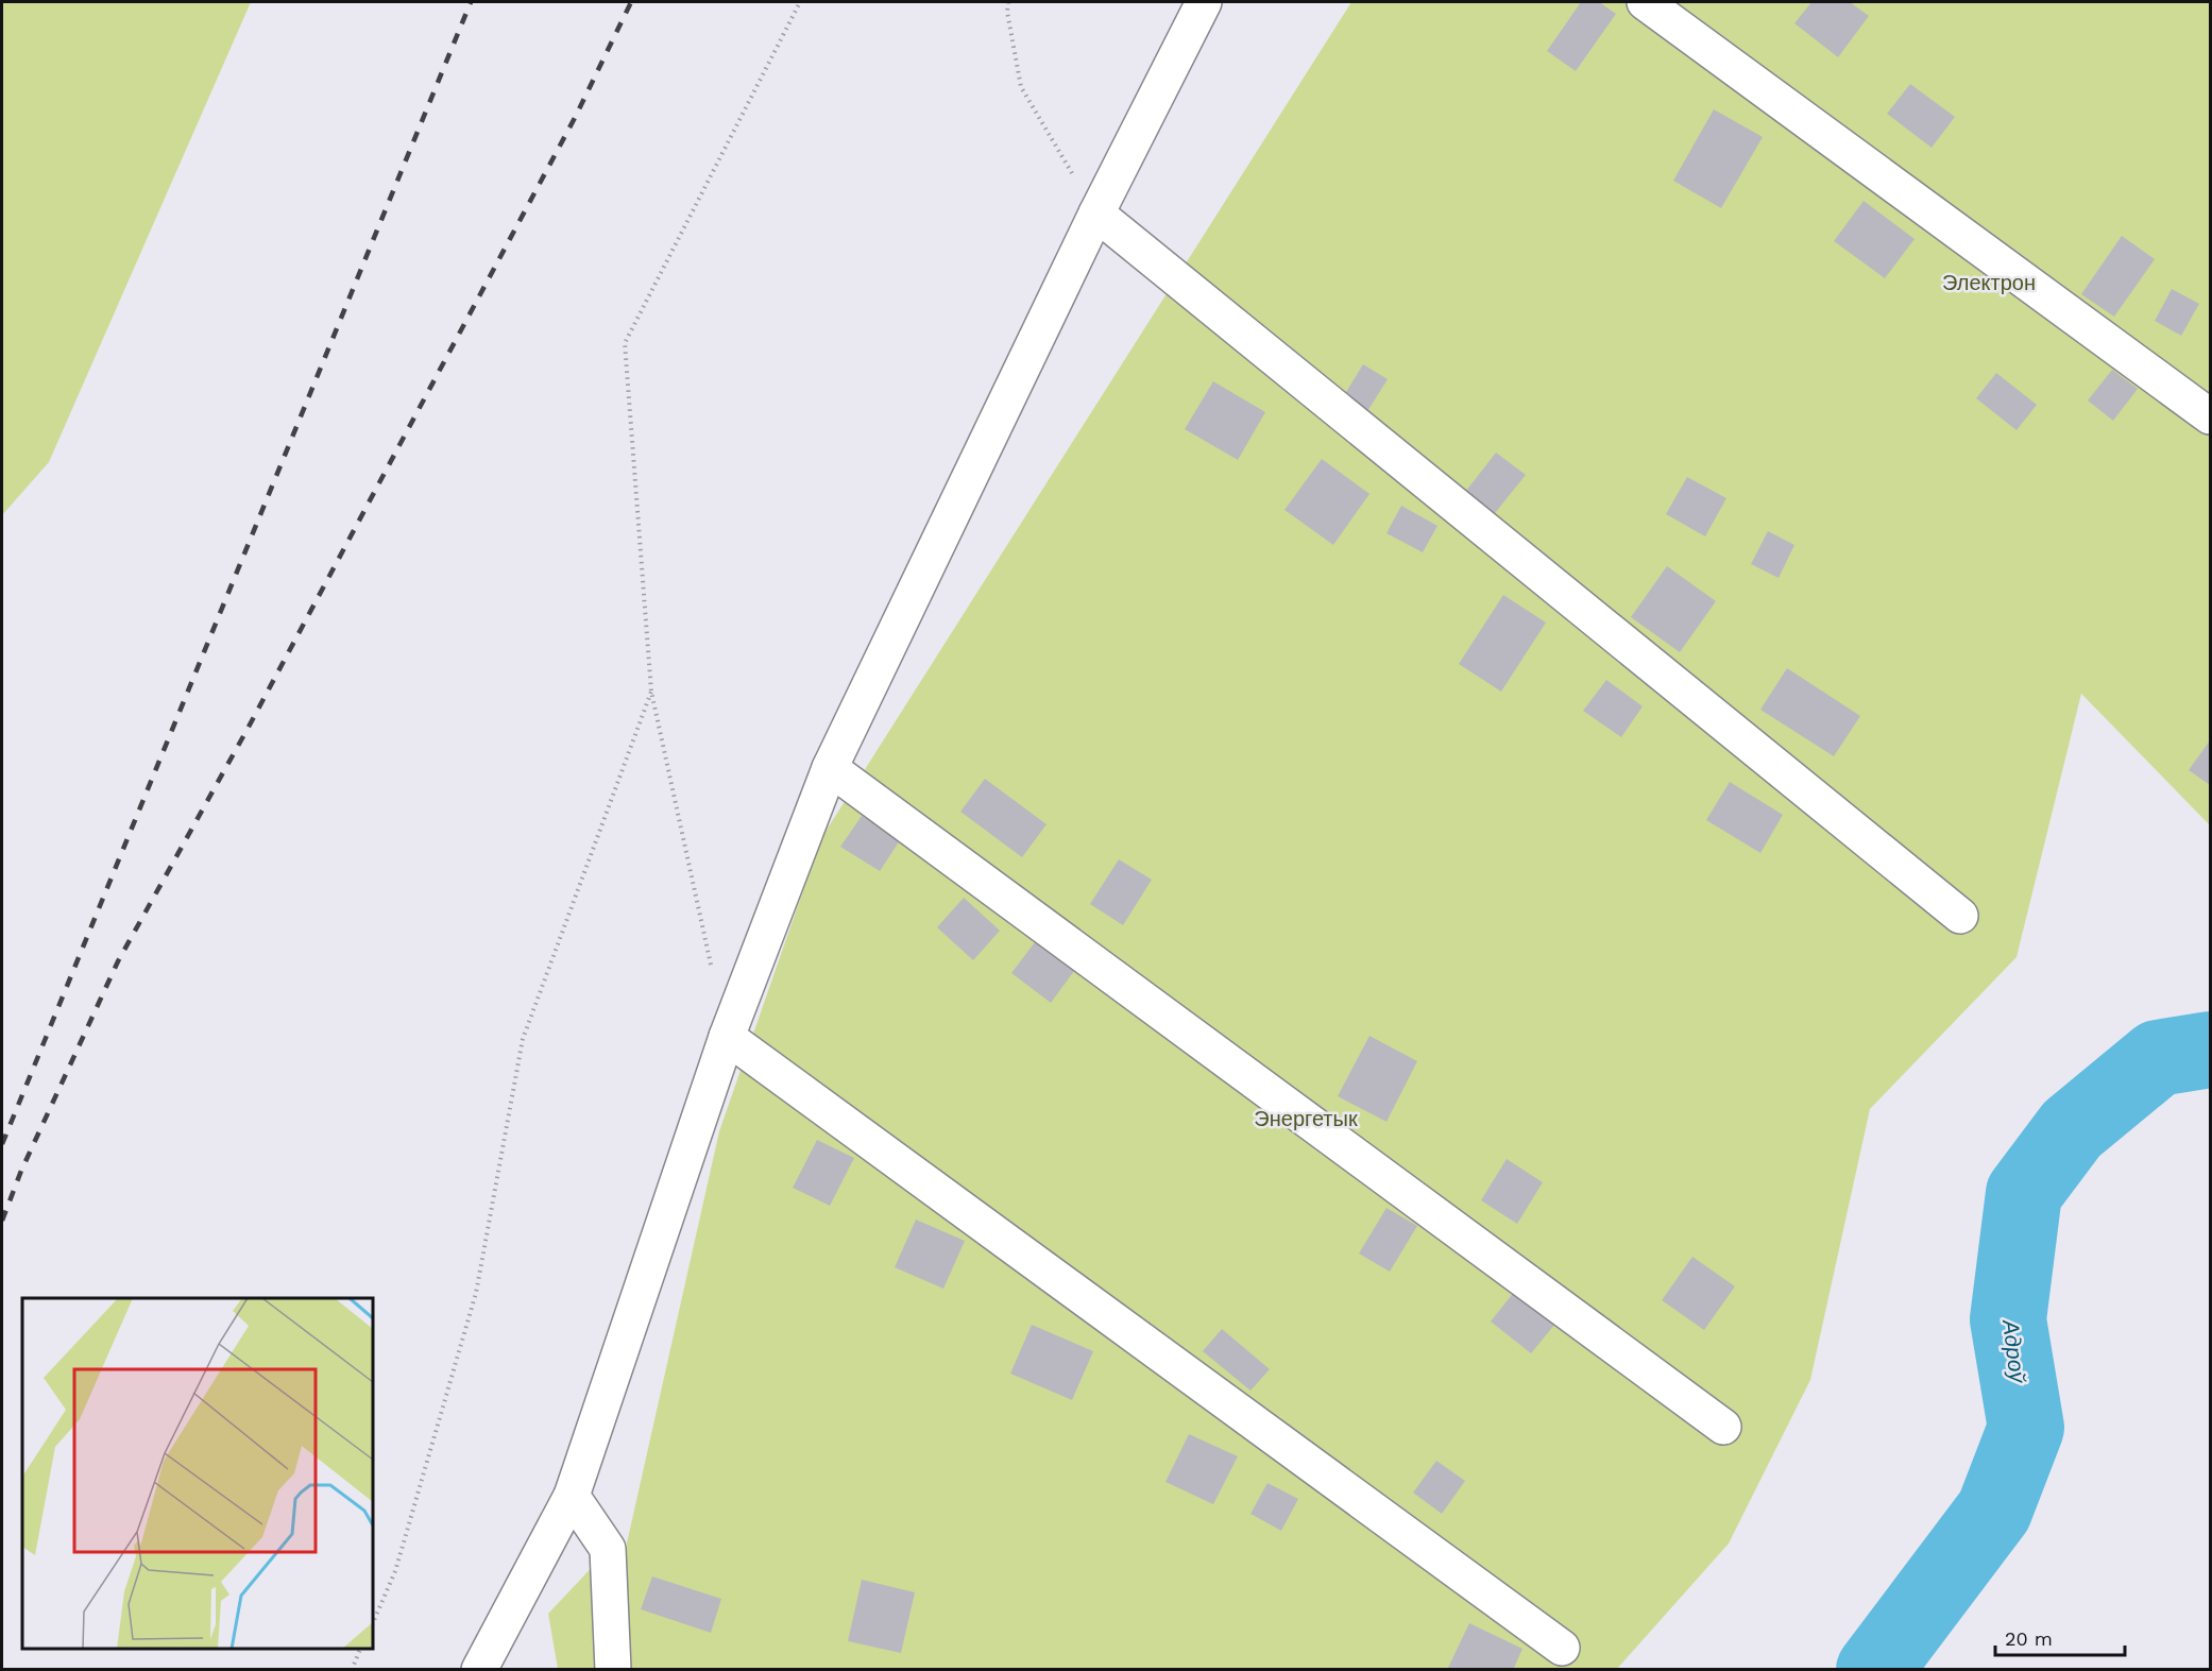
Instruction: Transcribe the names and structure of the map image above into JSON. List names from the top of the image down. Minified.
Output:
{"water":["Адроў"],"parks":["Электрон","Энергетык"],"scale_bar":"20 m"}
